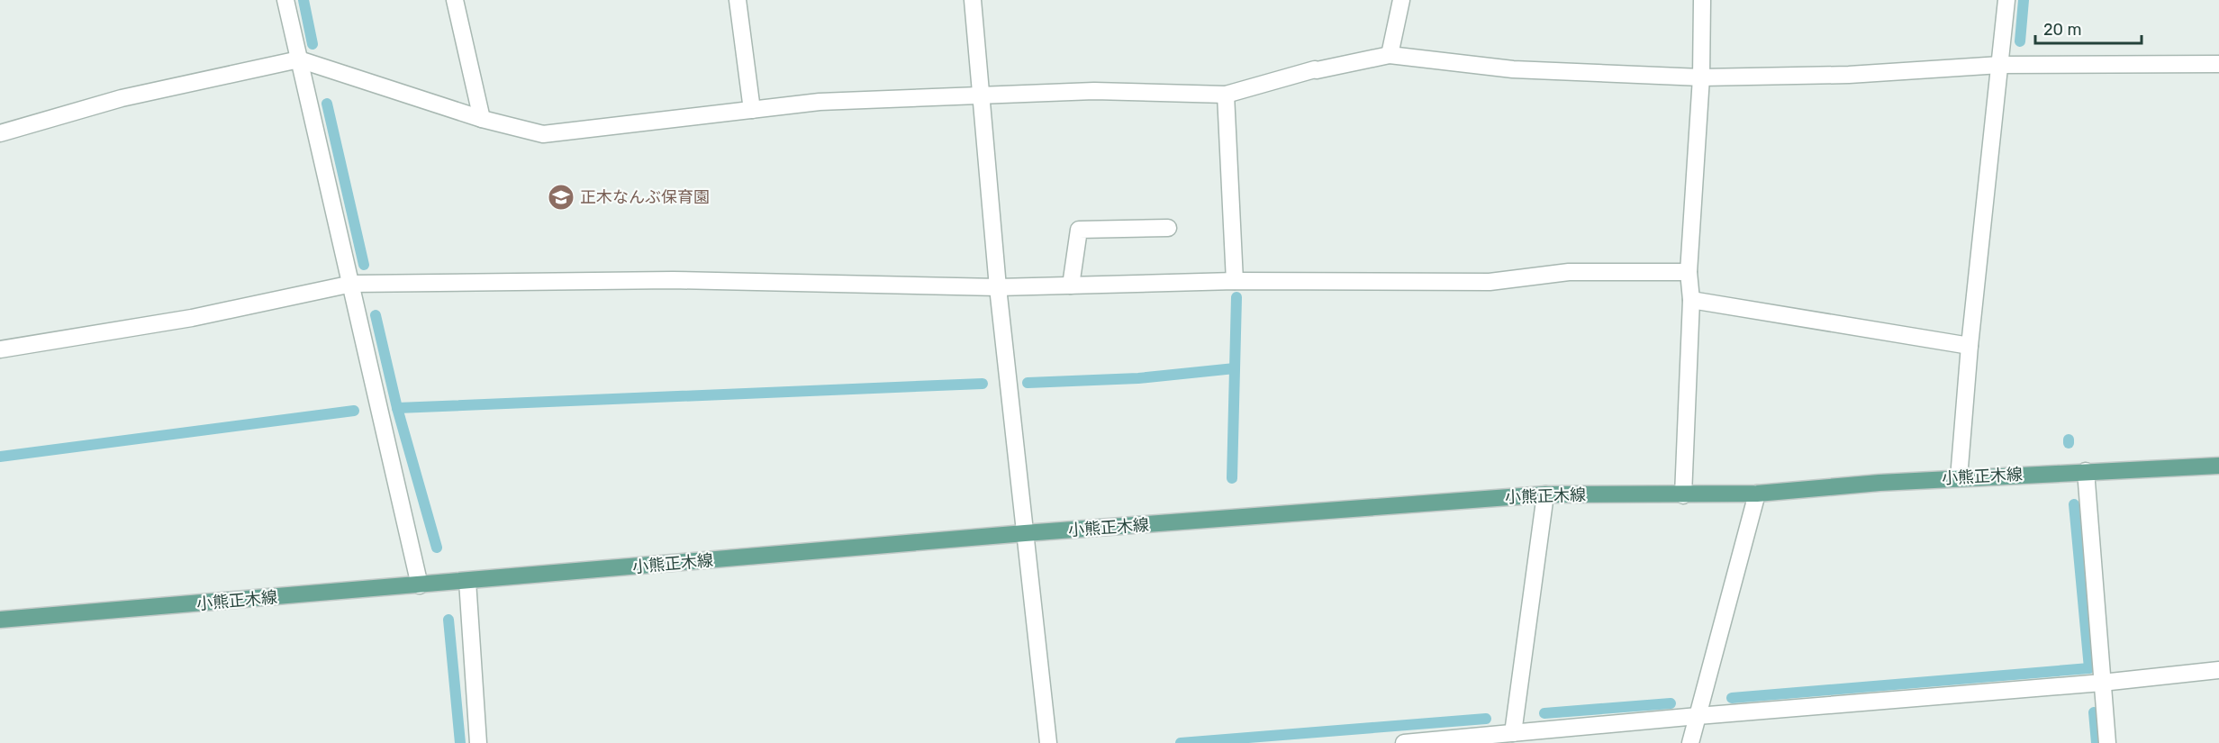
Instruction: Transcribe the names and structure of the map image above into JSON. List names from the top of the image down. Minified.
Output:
{"streets":{"main road":["小熊正木線"]},"places":{"school or university":["正木なんぶ保育園"]},"scale_bar":"20 m"}
